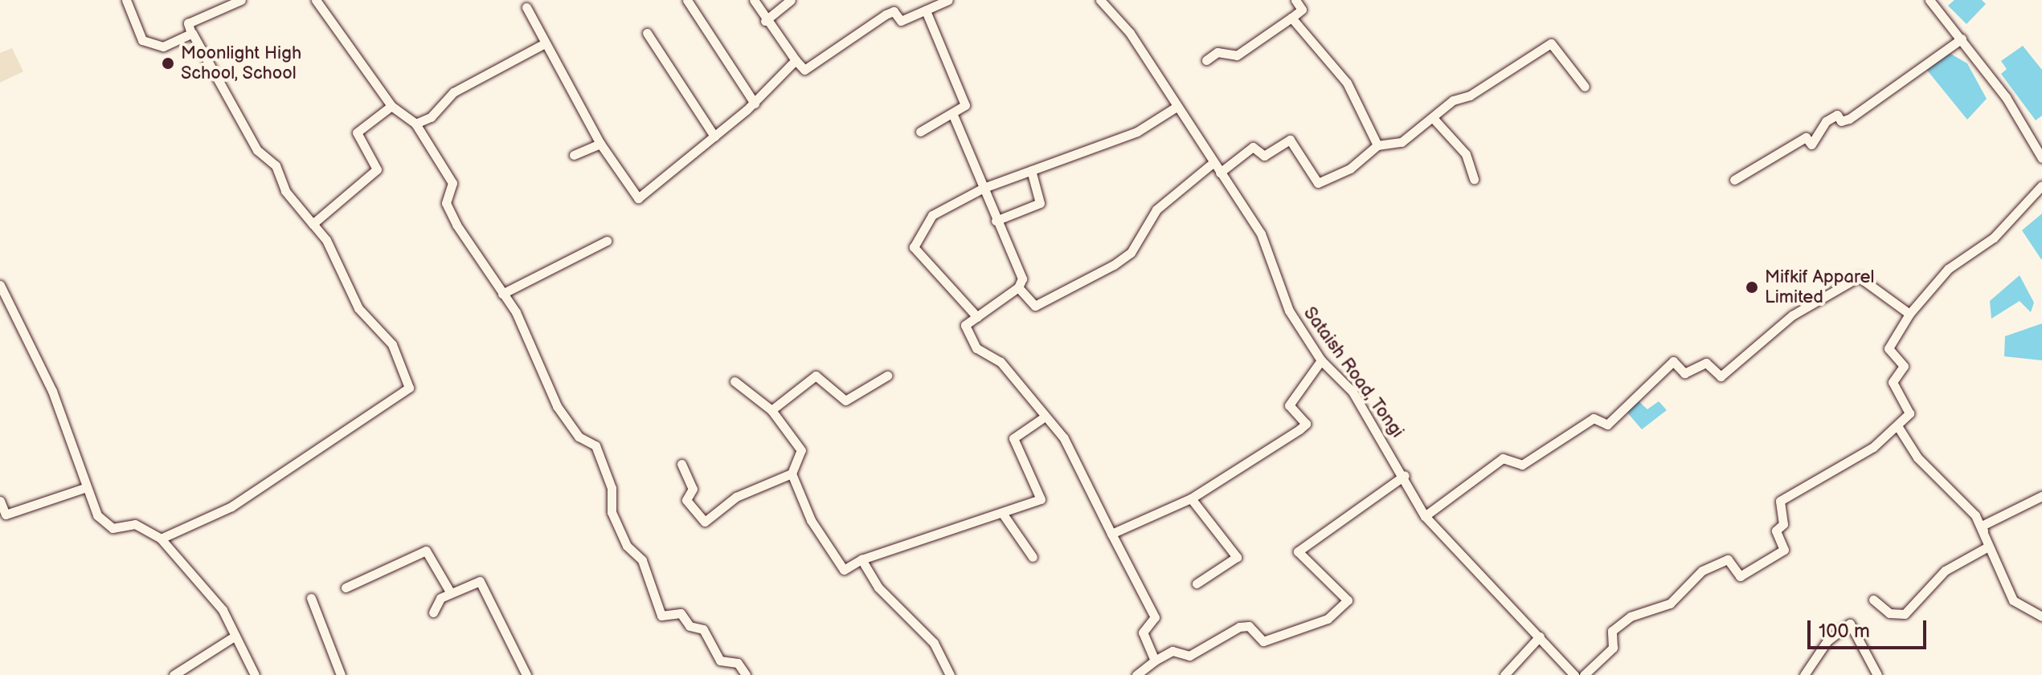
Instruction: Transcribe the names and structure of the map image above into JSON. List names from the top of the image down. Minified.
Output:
{"streets":{"street":["Sataish Road, Tongi"]},"places":["Moonlight High School, School","Mifkif Apparel Limited"],"scale_bar":"100 m"}
